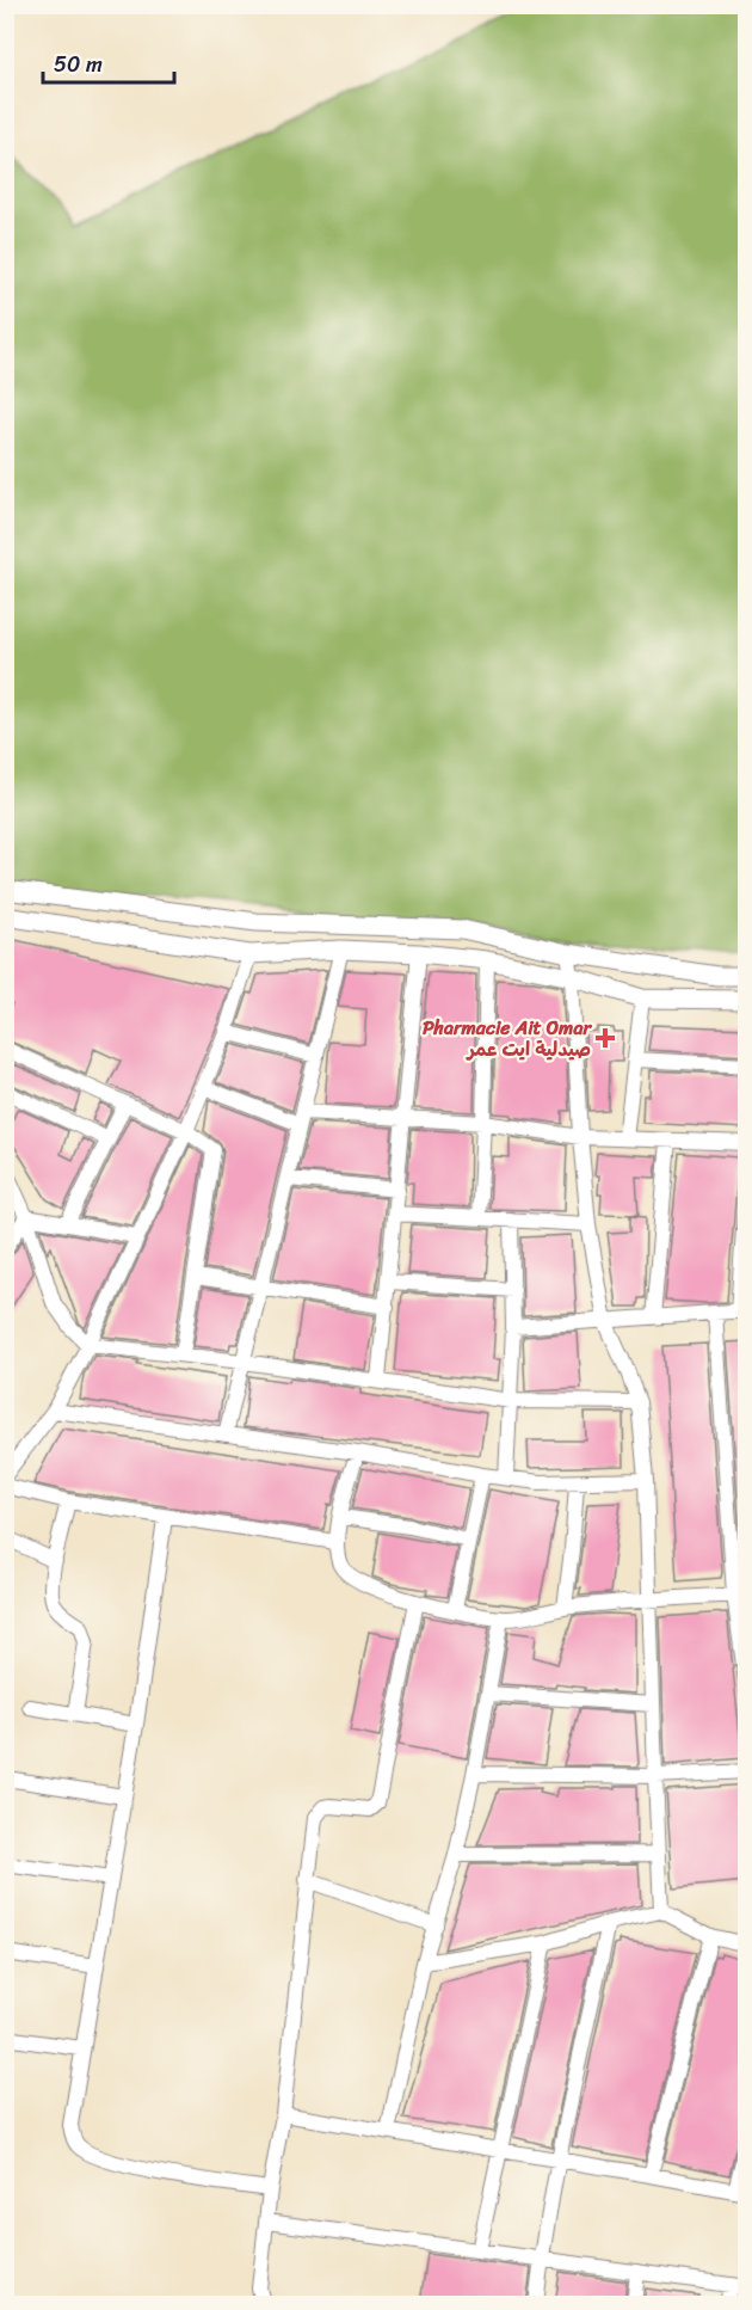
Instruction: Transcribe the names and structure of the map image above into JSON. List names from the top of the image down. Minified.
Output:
{"places":{"health":["Pharmacie Ait Omar صيدلية ايت عمر"]},"scale_bar":"50 m"}
